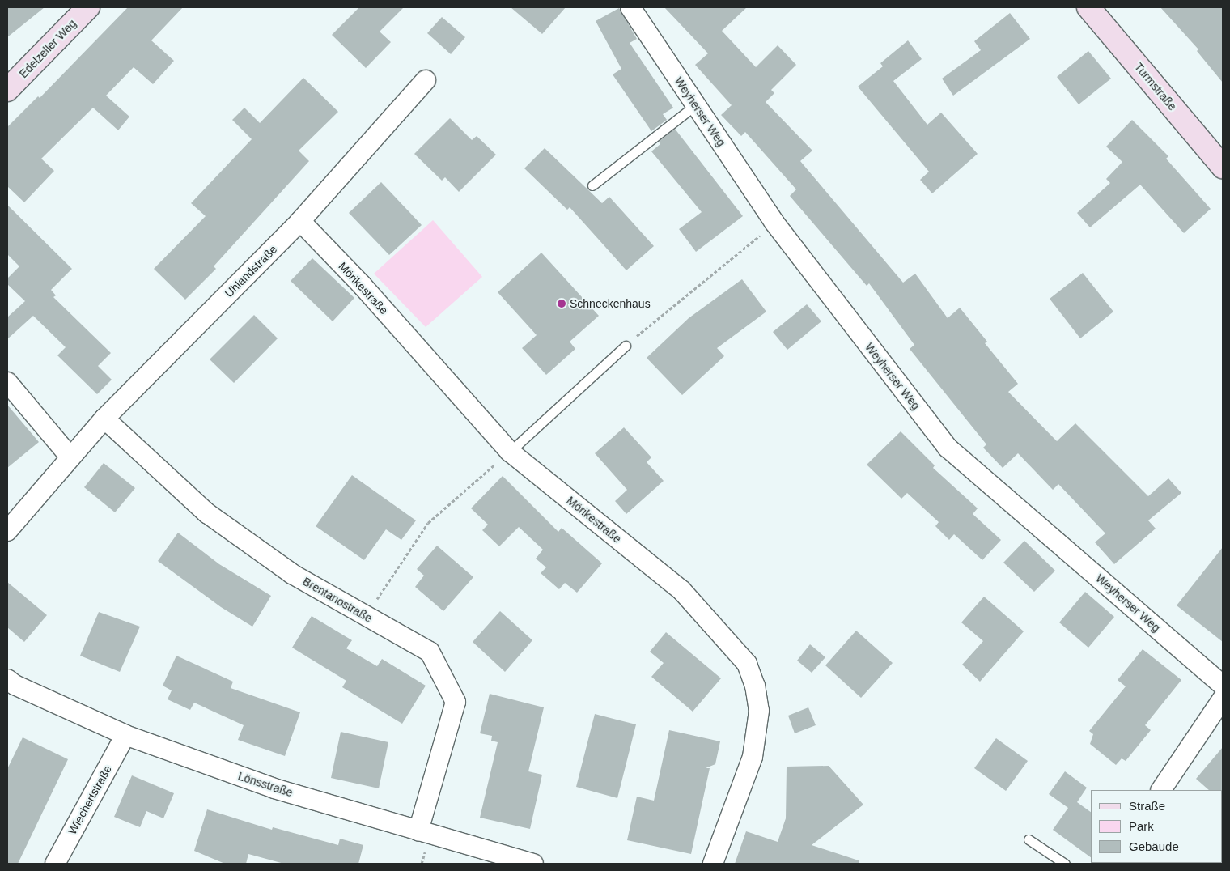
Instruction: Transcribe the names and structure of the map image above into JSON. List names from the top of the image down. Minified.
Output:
{"streets":{"main road":["Edelzeller Weg","Turmstraße"],"street":["Weyherser Weg","Uhlandstraße","Mörikestraße","Brentanostraße","Lönsstraße","Wiechertstraße"]},"crossings":[["Uhlandstraße","Mörikestraße"],["Uhlandstraße","Brentanostraße"],["Brentanostraße","Lönsstraße"],["Lönsstraße","Wiechertstraße"]],"places":["Schneckenhaus"],"legend":["Straße","Park","Gebäude"]}
